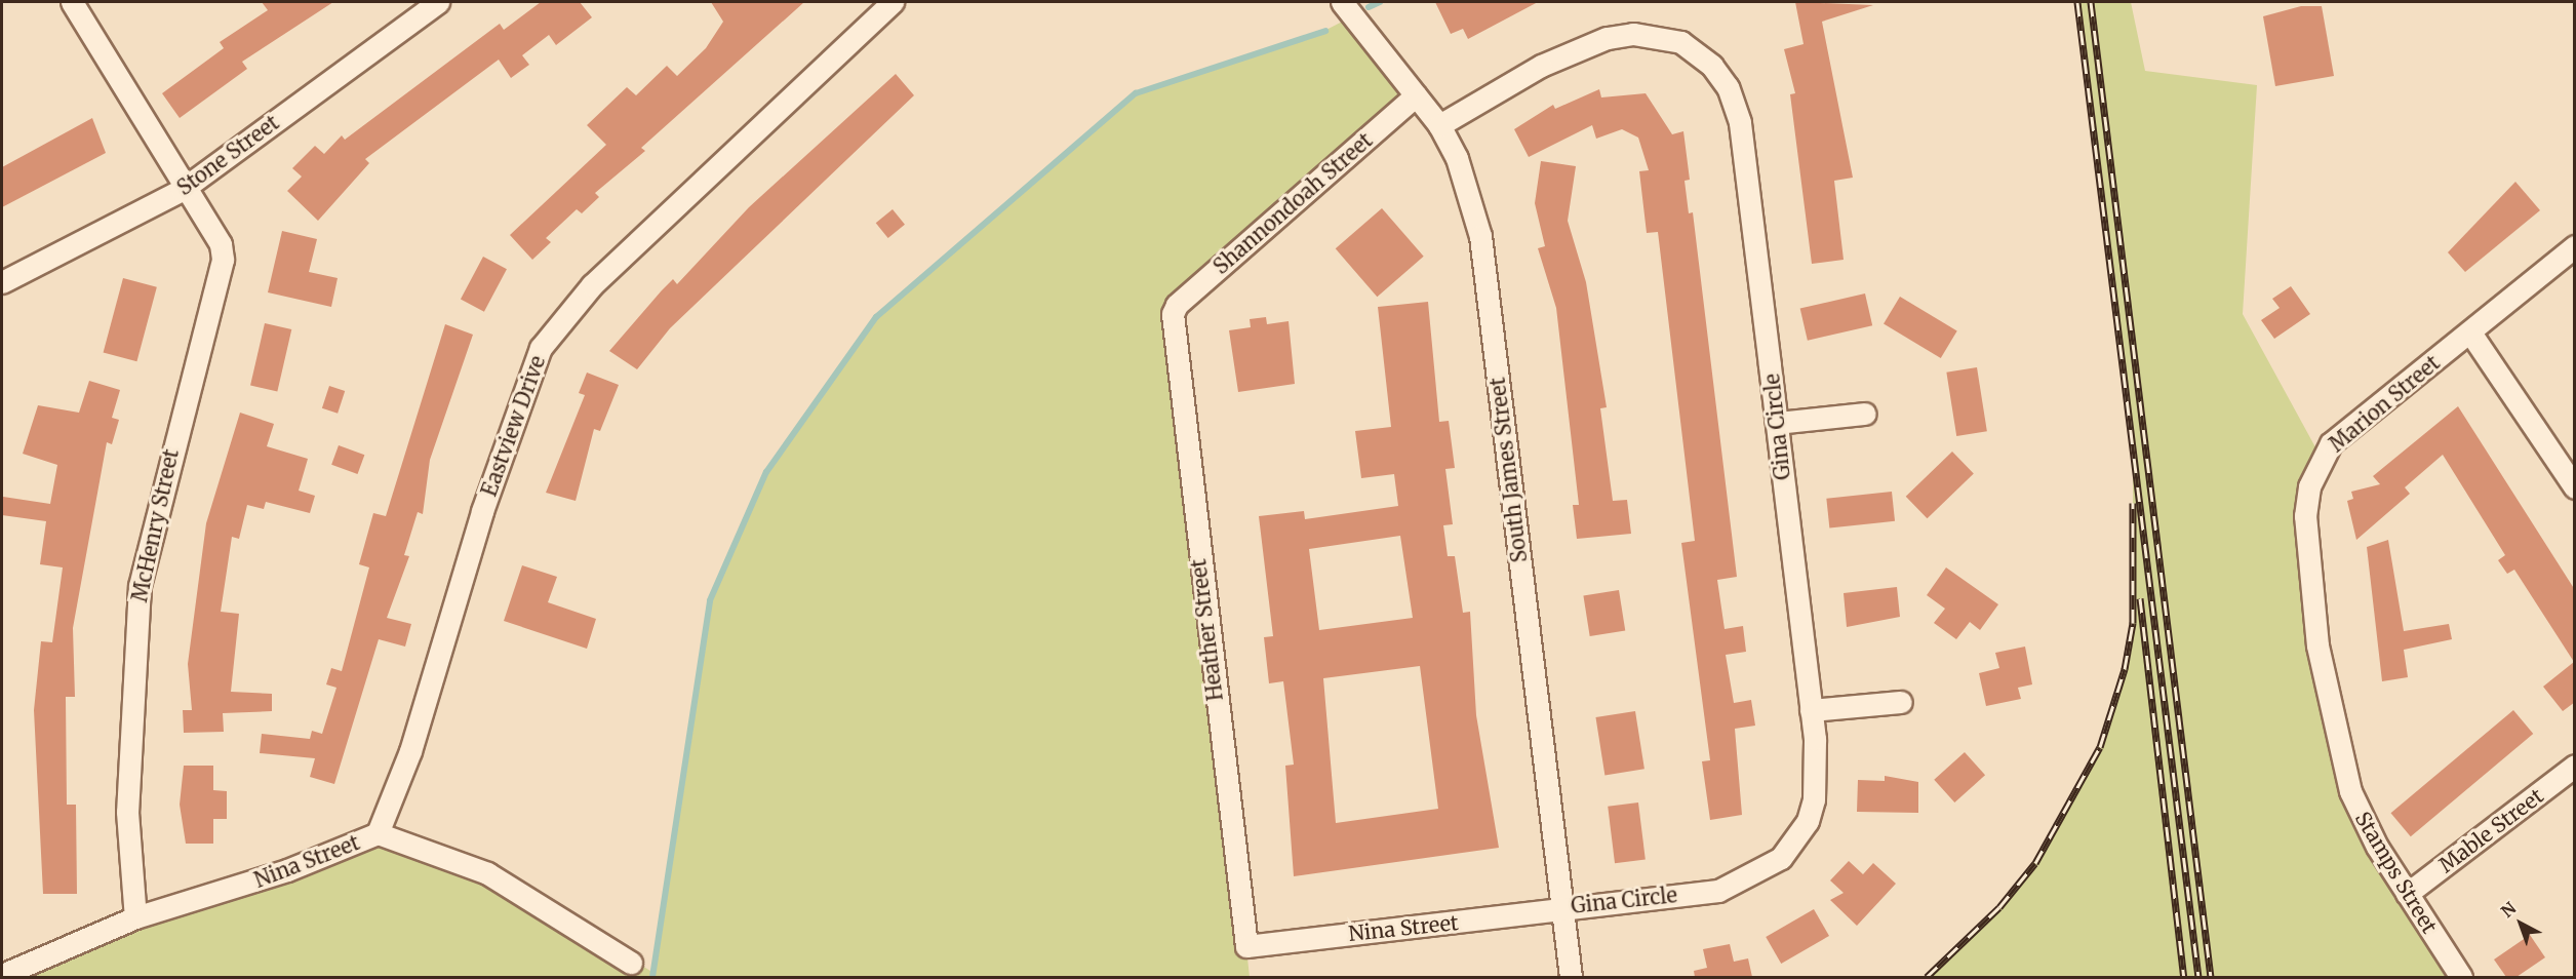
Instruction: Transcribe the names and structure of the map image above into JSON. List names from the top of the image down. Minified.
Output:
{"streets":{"street":["Stone Street","Shannondoah Street","Marion Street","Eastview Drive","Gina Circle","South James Street","McHenry Street","Heather Street","Mable Street","Nina Street","Stamps Street"]},"crossings":[["Stone Street","McHenry Street"],["Shannondoah Street","South James Street"],["Shannondoah Street","Heather Street"],["Marion Street","Stamps Street"],["Eastview Drive","Nina Street"],["Gina Circle","South James Street"],["Gina Circle","Nina Street"],["South James Street","Nina Street"],["McHenry Street","Nina Street"],["Heather Street","Nina Street"],["Mable Street","Stamps Street"]],"north":"top left"}
